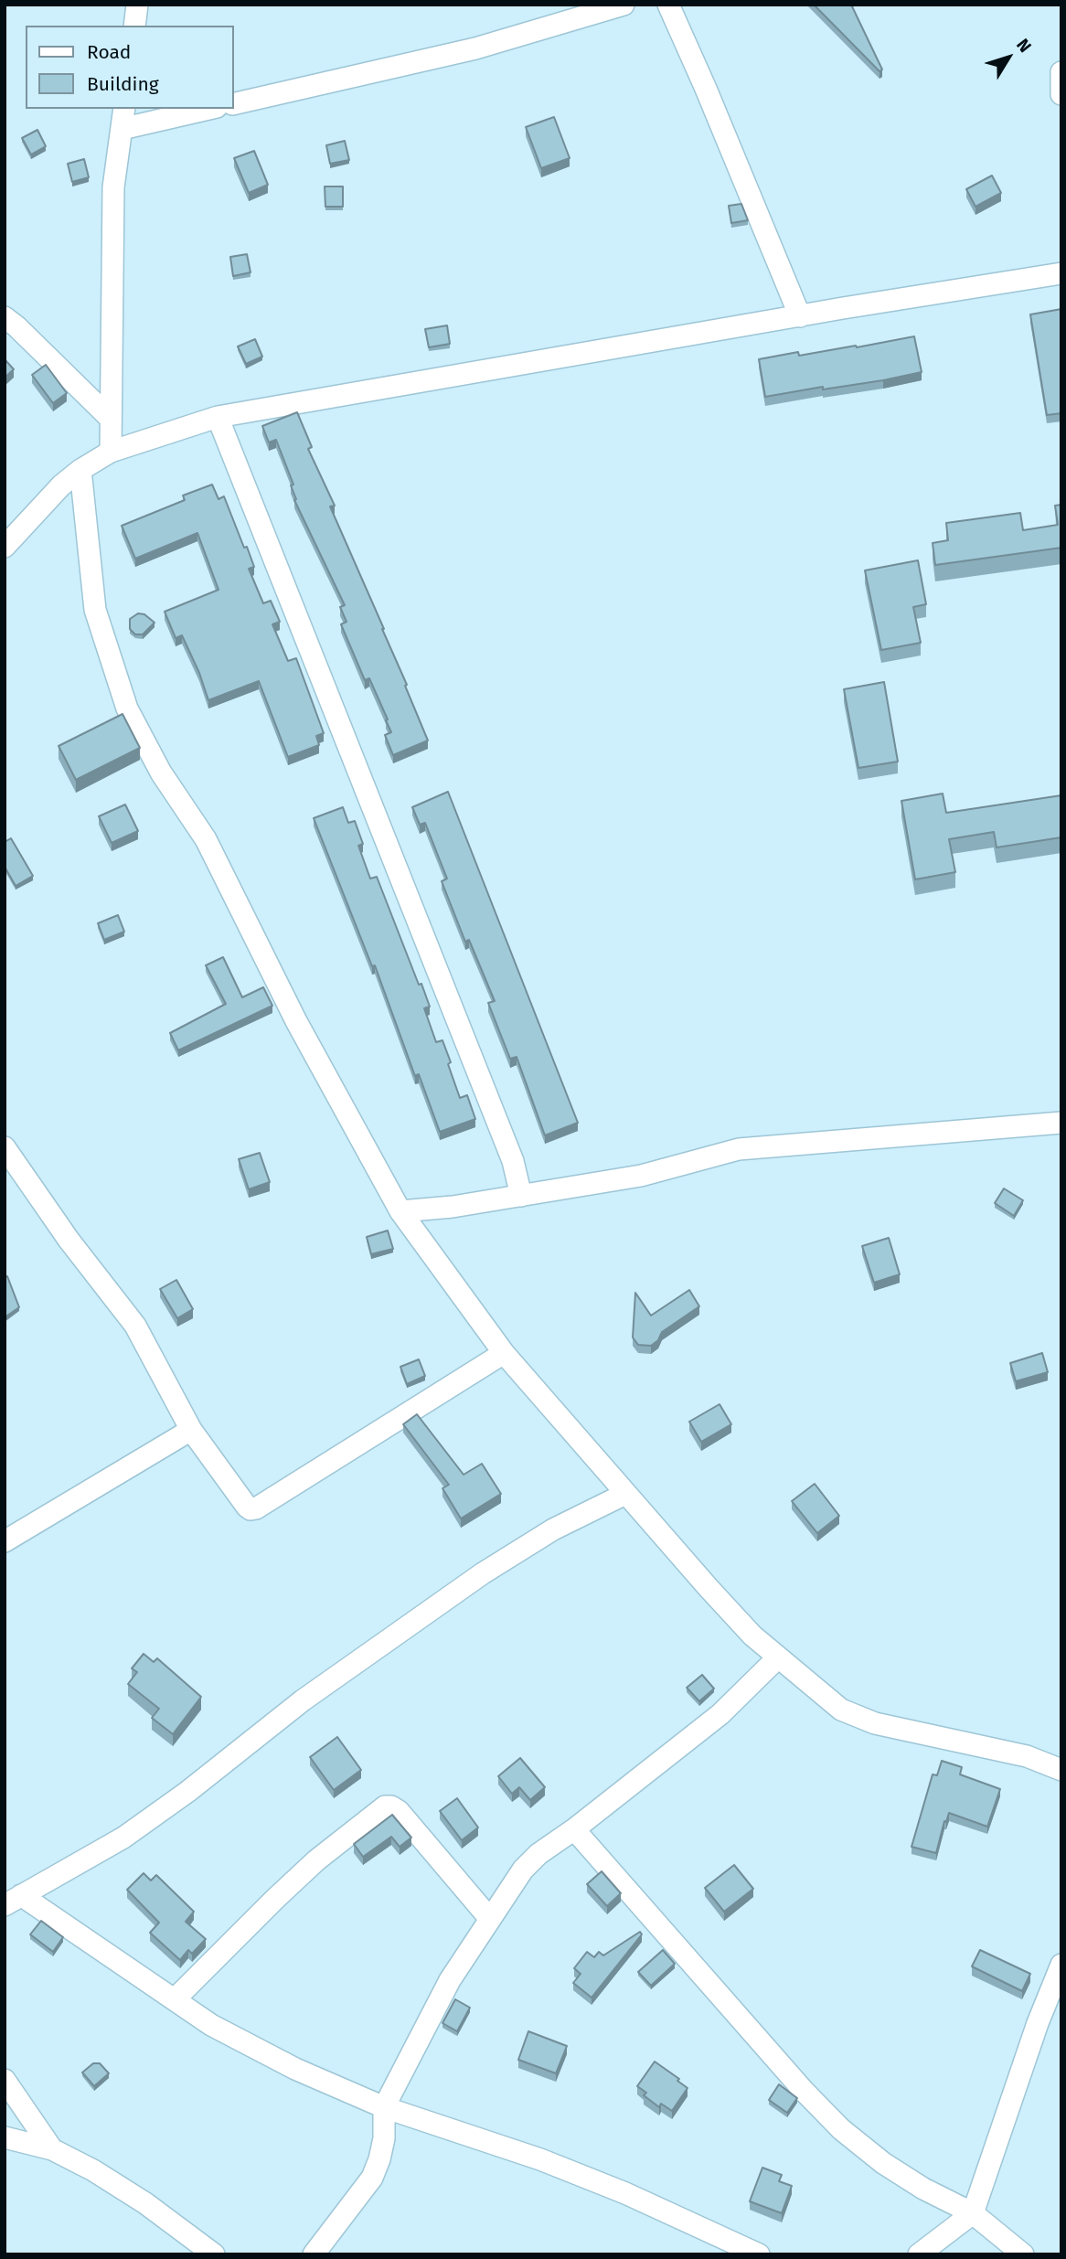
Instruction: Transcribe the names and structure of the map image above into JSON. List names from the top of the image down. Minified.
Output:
{"legend":["Road","Building"],"north":"top right"}
